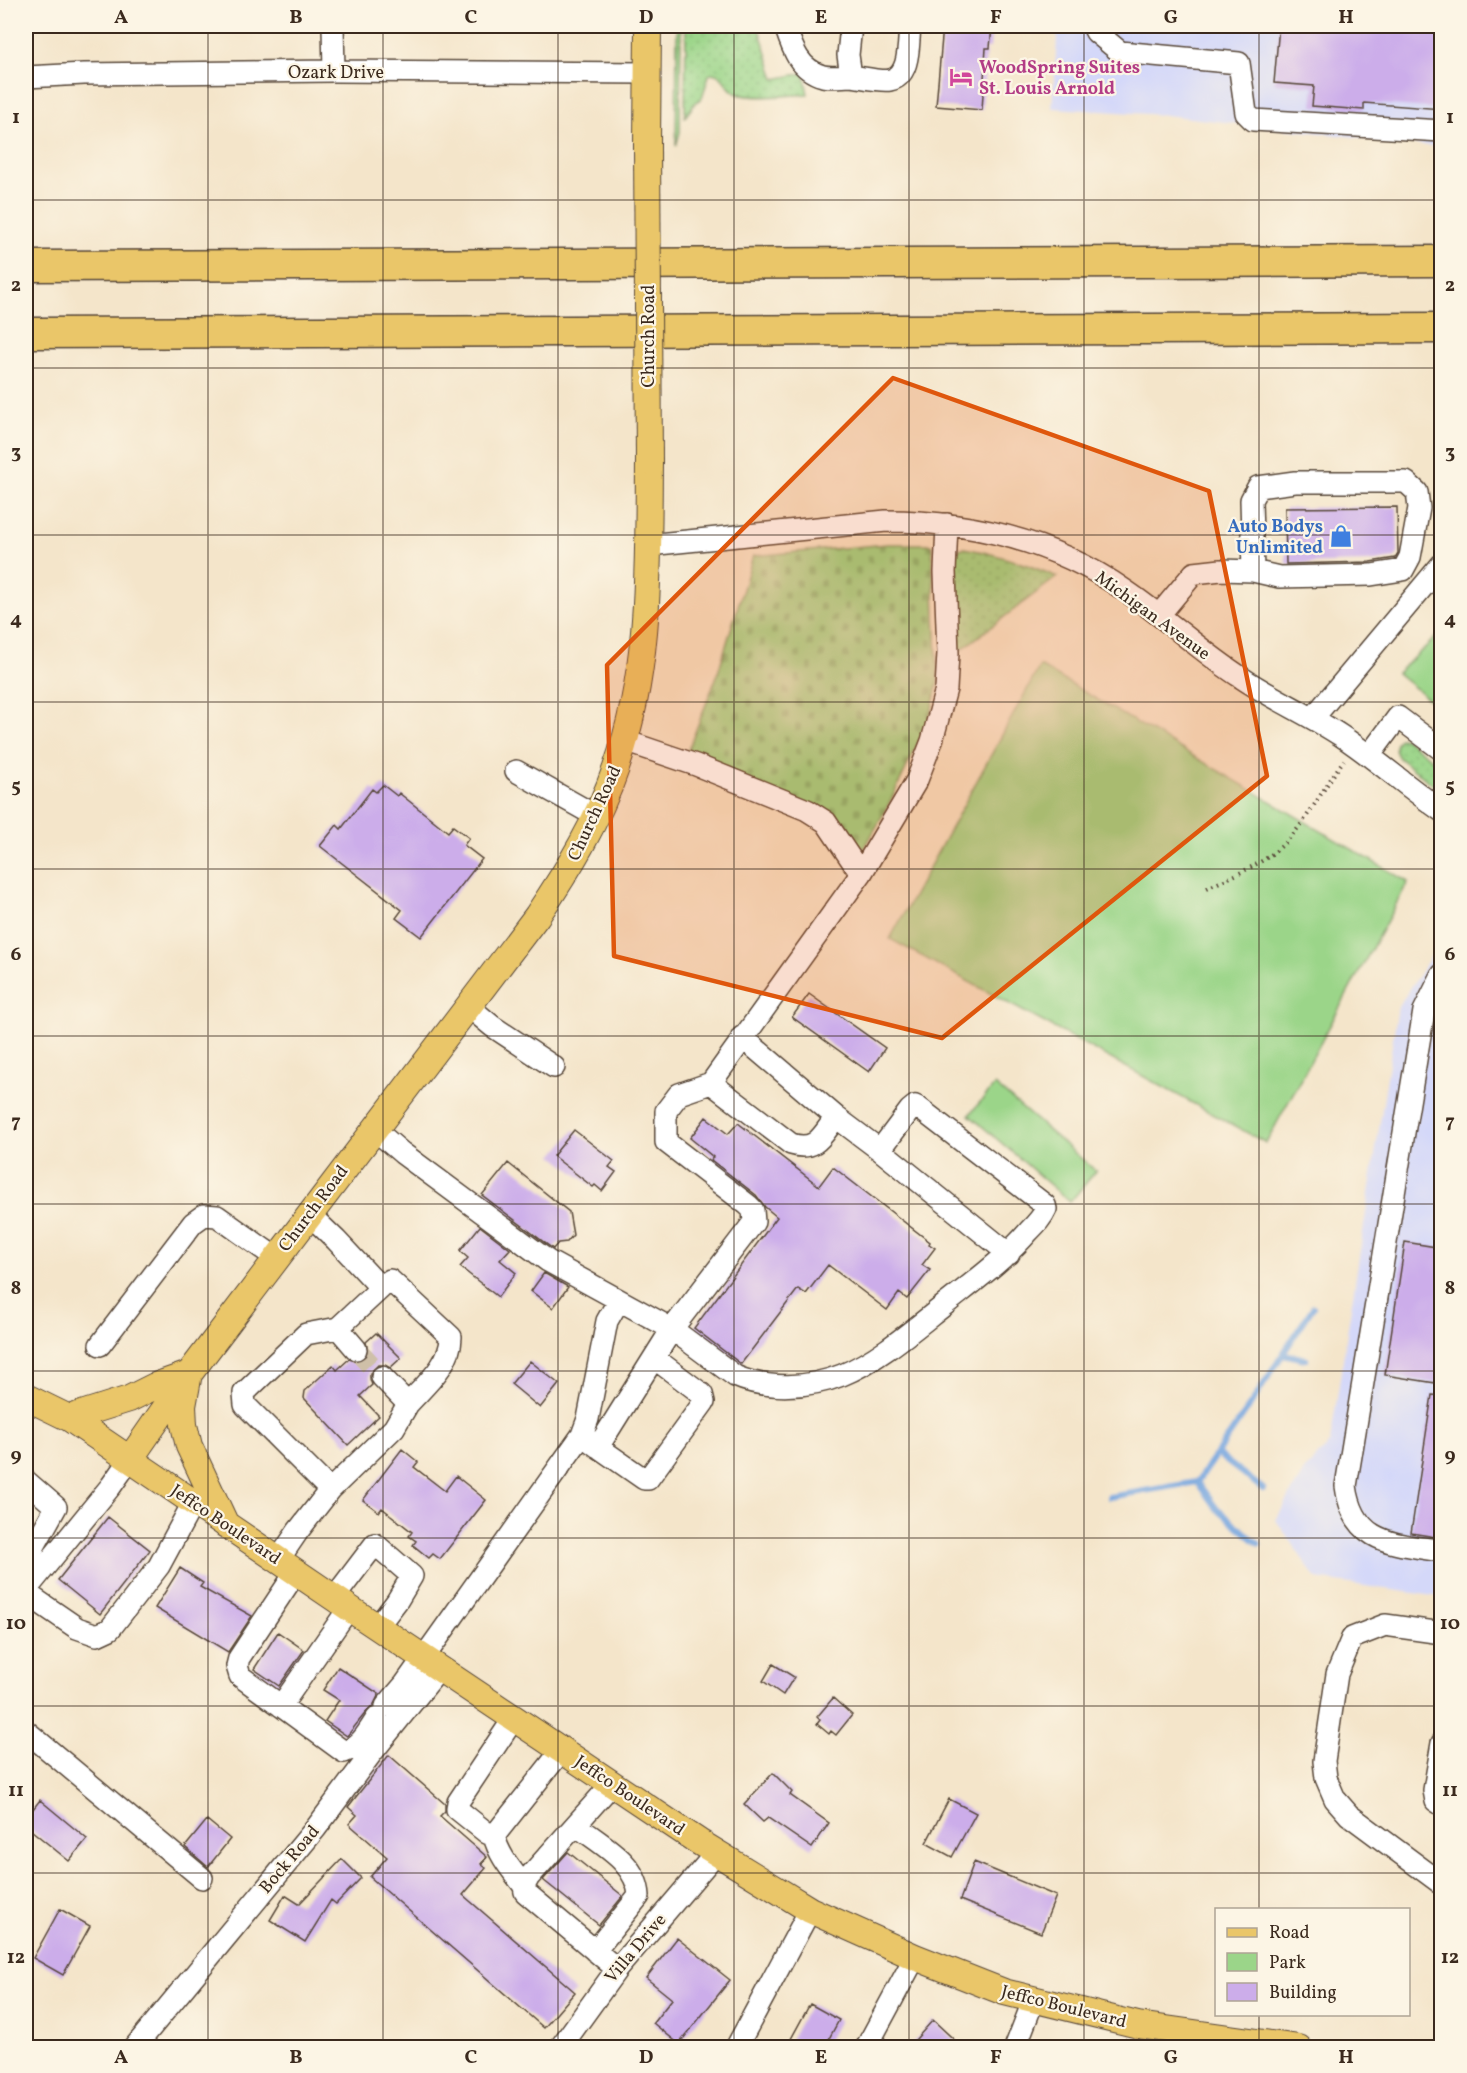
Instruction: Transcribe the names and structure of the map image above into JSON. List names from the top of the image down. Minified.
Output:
{"streets":{"main road":["Church Road","Jeffco Boulevard"],"street":["Ozark Drive","Michigan Avenue","Bock Road","Villa Drive"]},"crossings":[["Ozark Drive","Church Road"],["Church Road","Michigan Avenue"],["Church Road","Jeffco Boulevard"],["Jeffco Boulevard","Bock Road"],["Jeffco Boulevard","Villa Drive"]],"places":{"hotel":["WoodSpring Suites St. Louis Arnold"],"shop":["Auto Bodys Unlimited"]},"legend":["Road","Park","Building"],"grid":{"columns":["A","B","C","D","E","F","G","H"],"rows":["1","2","3","4","5","6","7","8","9","10","11","12"]}}
